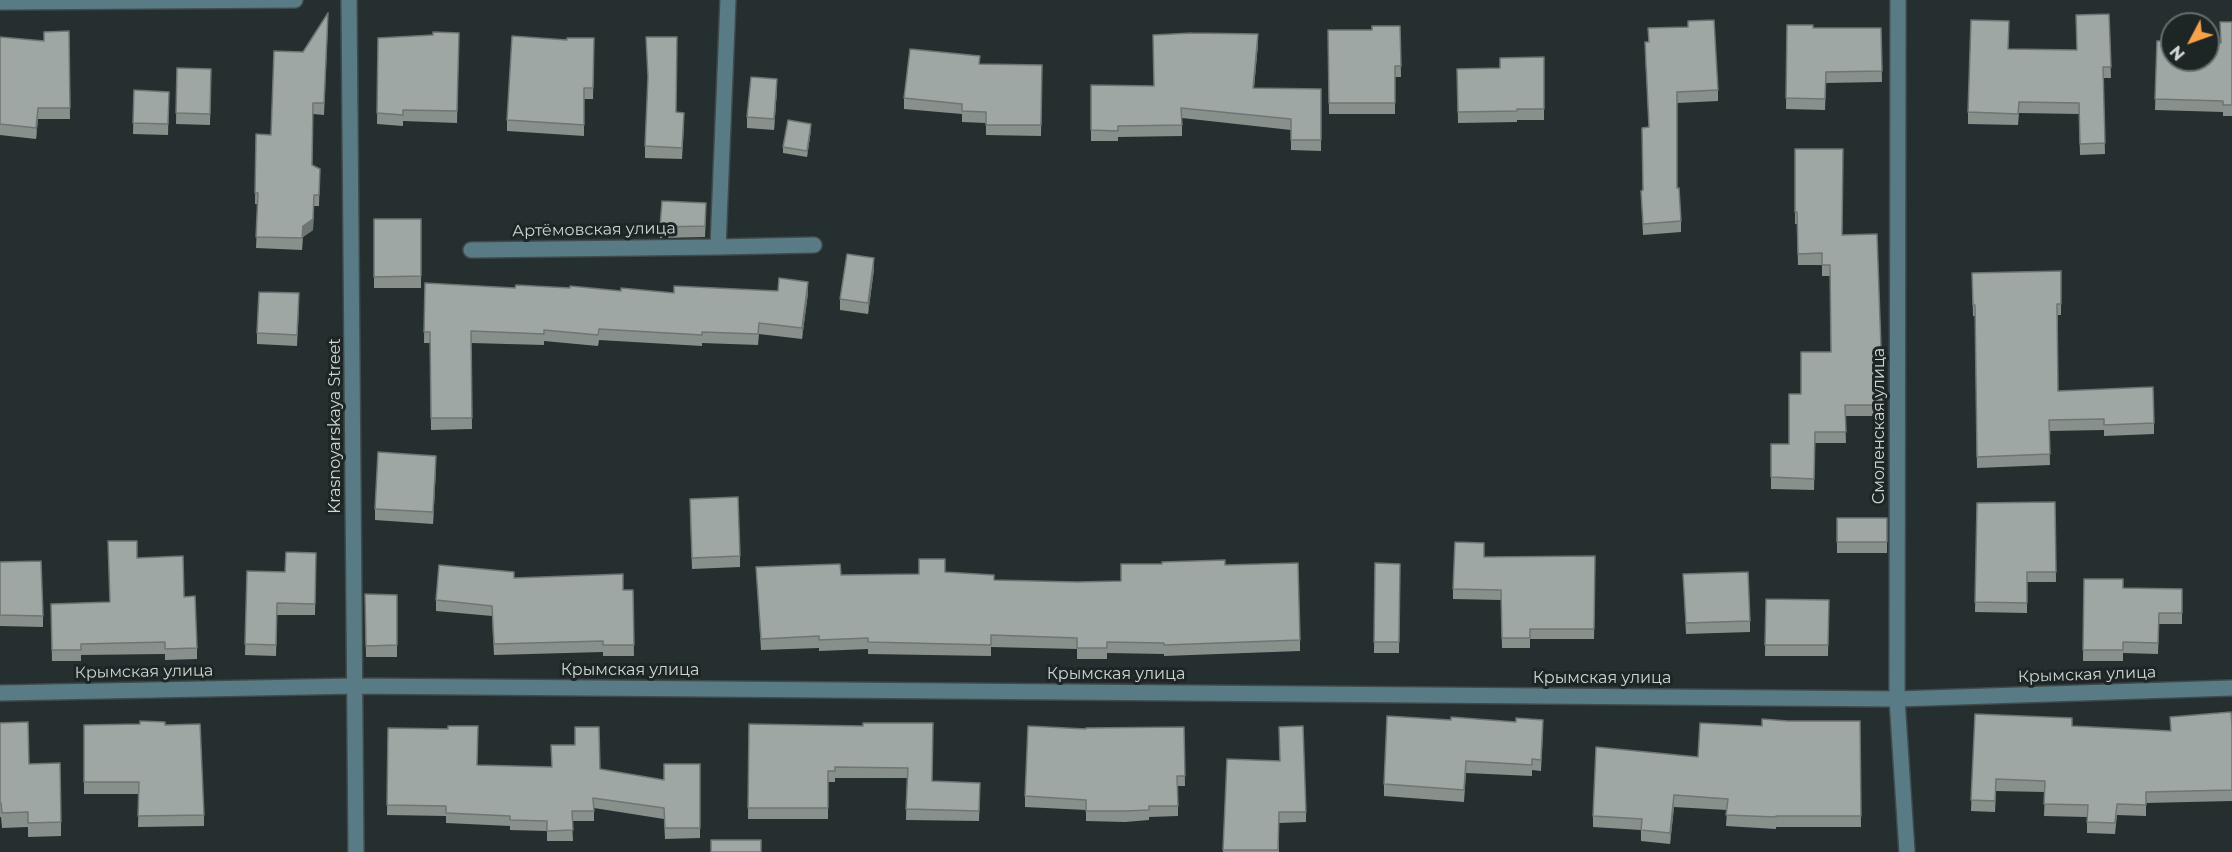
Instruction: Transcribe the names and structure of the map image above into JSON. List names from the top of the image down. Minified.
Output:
{"streets":{"street":["Артёмовская улица","Krasnoyarskaya Street","Смоленская улица","Крымская улица"]},"crossings":[["Krasnoyarskaya Street","Крымская улица"],["Смоленская улица","Крымская улица"]],"north":"bottom left"}
